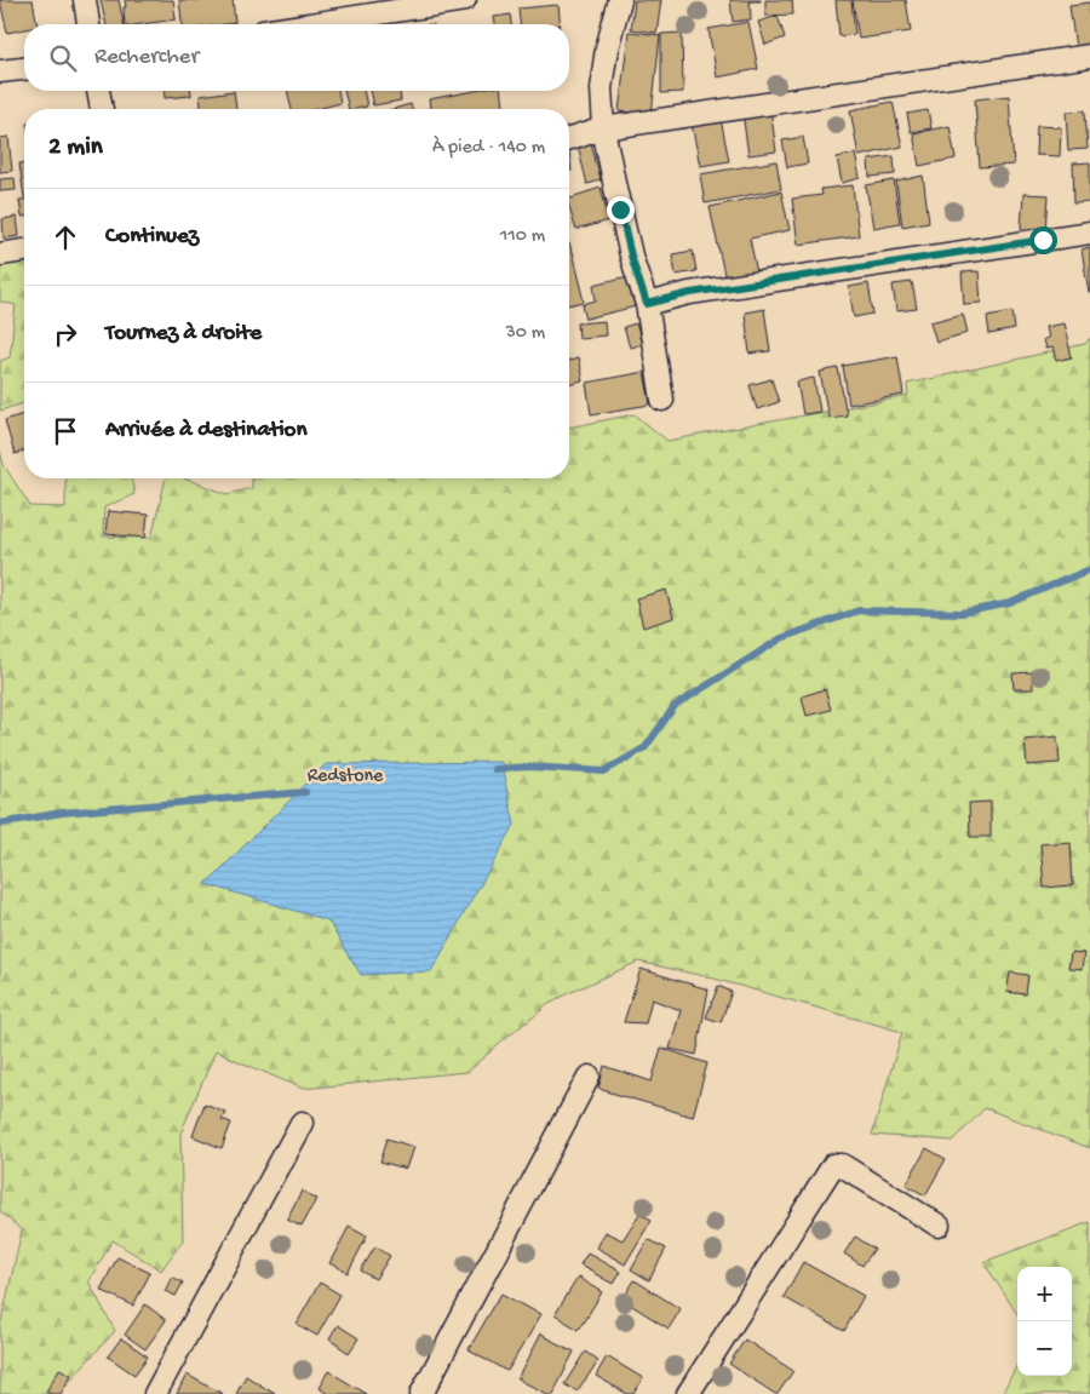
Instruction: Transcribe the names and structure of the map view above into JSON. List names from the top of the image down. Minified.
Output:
{"parks":["Redstone"],"page":{"search":"Rechercher","heading":["2 min","À pied · 140 m"],"list":[["Continuez","110 m"],["Tournez à droite","30 m"],"Arrivée à destination"],"map_buttons":["+","−"]}}
